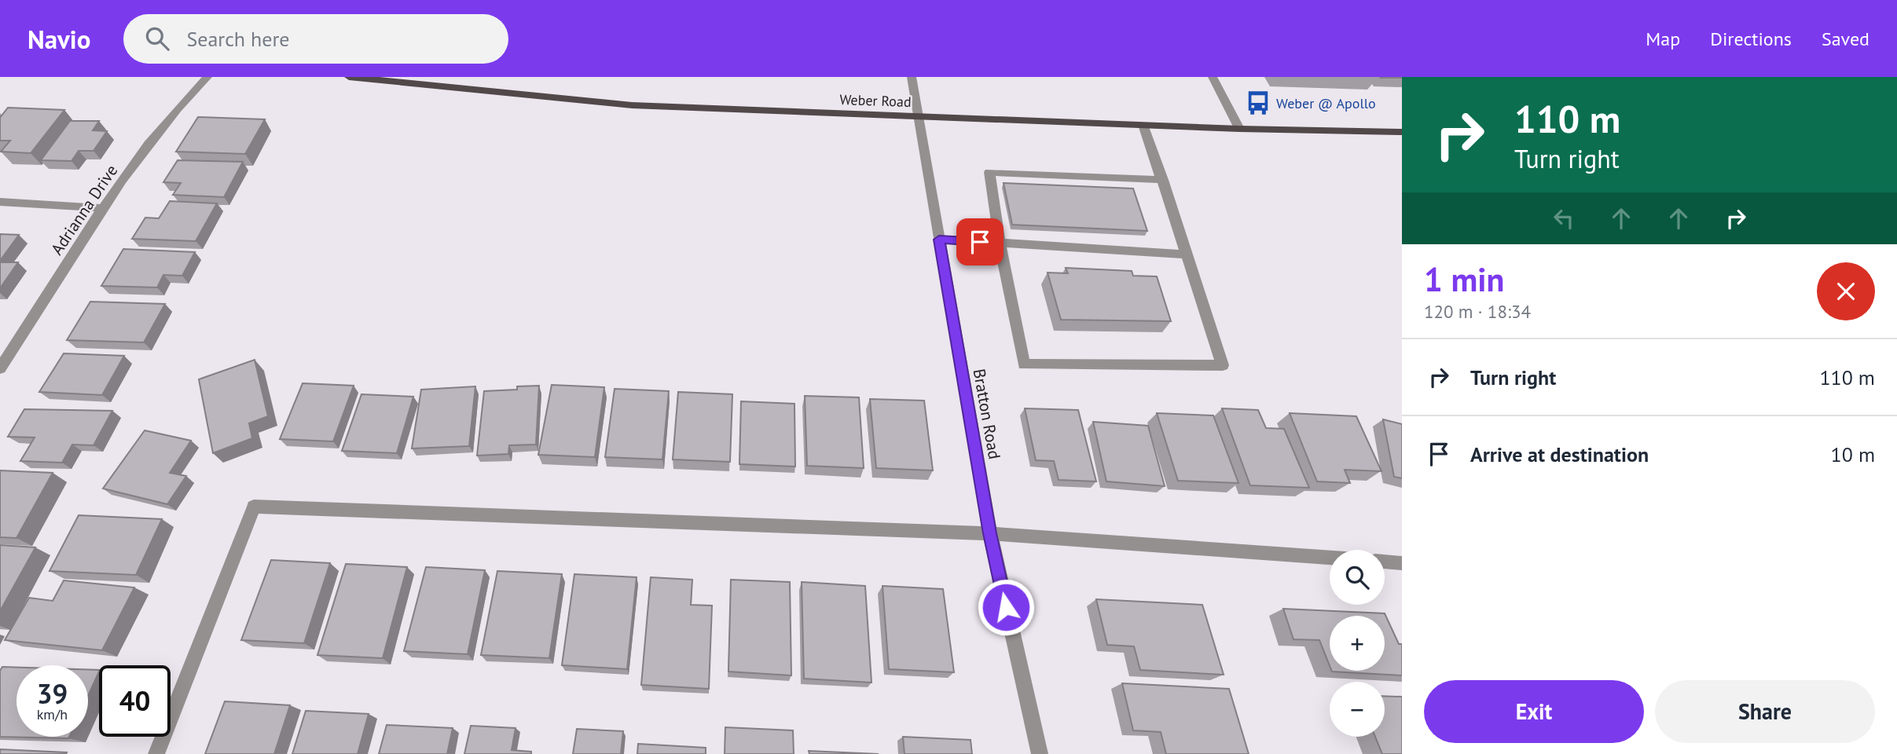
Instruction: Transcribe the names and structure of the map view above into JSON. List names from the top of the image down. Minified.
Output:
{"streets":{"main road":["Weber Road"],"street":["Adrianna Drive","Bratton Road"]},"crossings":[["Weber Road","Bratton Road"]],"places":{"bus stop":["Weber @ Apollo"]},"page":{"header":"Navio","search":"Search here","nav":["Map","Directions","Saved"],"turn":["110 m","Turn right"],"heading":["1 min","120 m · 18:34"],"list":[{"name":"Turn right","value":"110 m"},{"name":"Arrive at destination","value":"10 m"}],"map_buttons":["+","−"],"speed":"39 km/h","limit":"40","buttons":["Exit","Share"]}}
